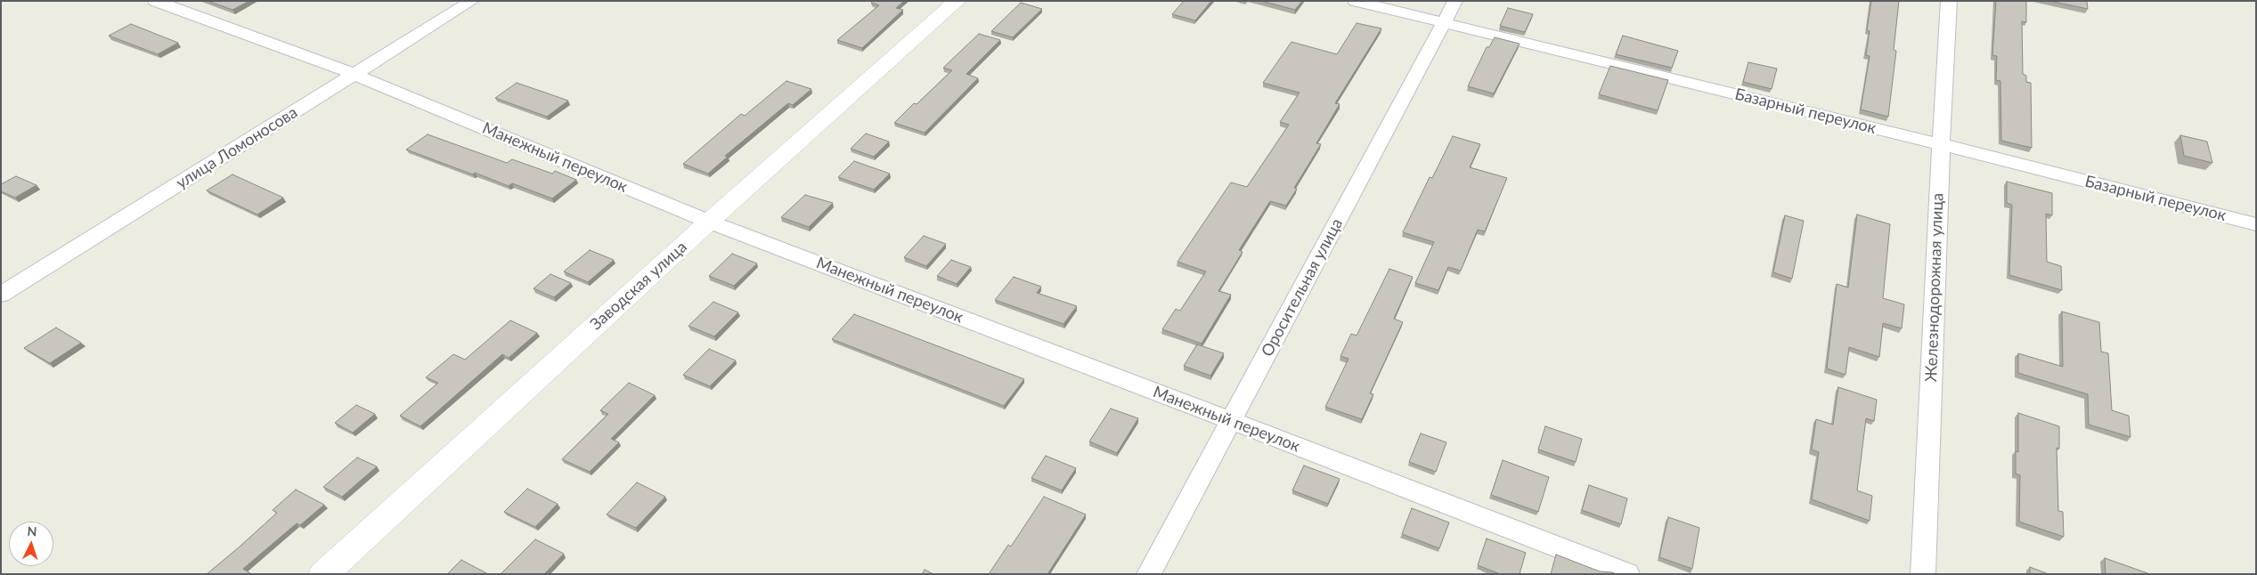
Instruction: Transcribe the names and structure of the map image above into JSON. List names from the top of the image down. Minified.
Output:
{"streets":{"main road":["Заводская улица"],"street":["Базарный переулок","улица Ломоносова","Манежный переулок","Оросительная улица","Железнодорожная улица"]},"crossings":[["Базарный переулок","Оросительная улица"],["Базарный переулок","Железнодорожная улица"],["улица Ломоносова","Манежный переулок"],["Манежный переулок","Заводская улица"],["Манежный переулок","Оросительная улица"]],"north":"top"}
